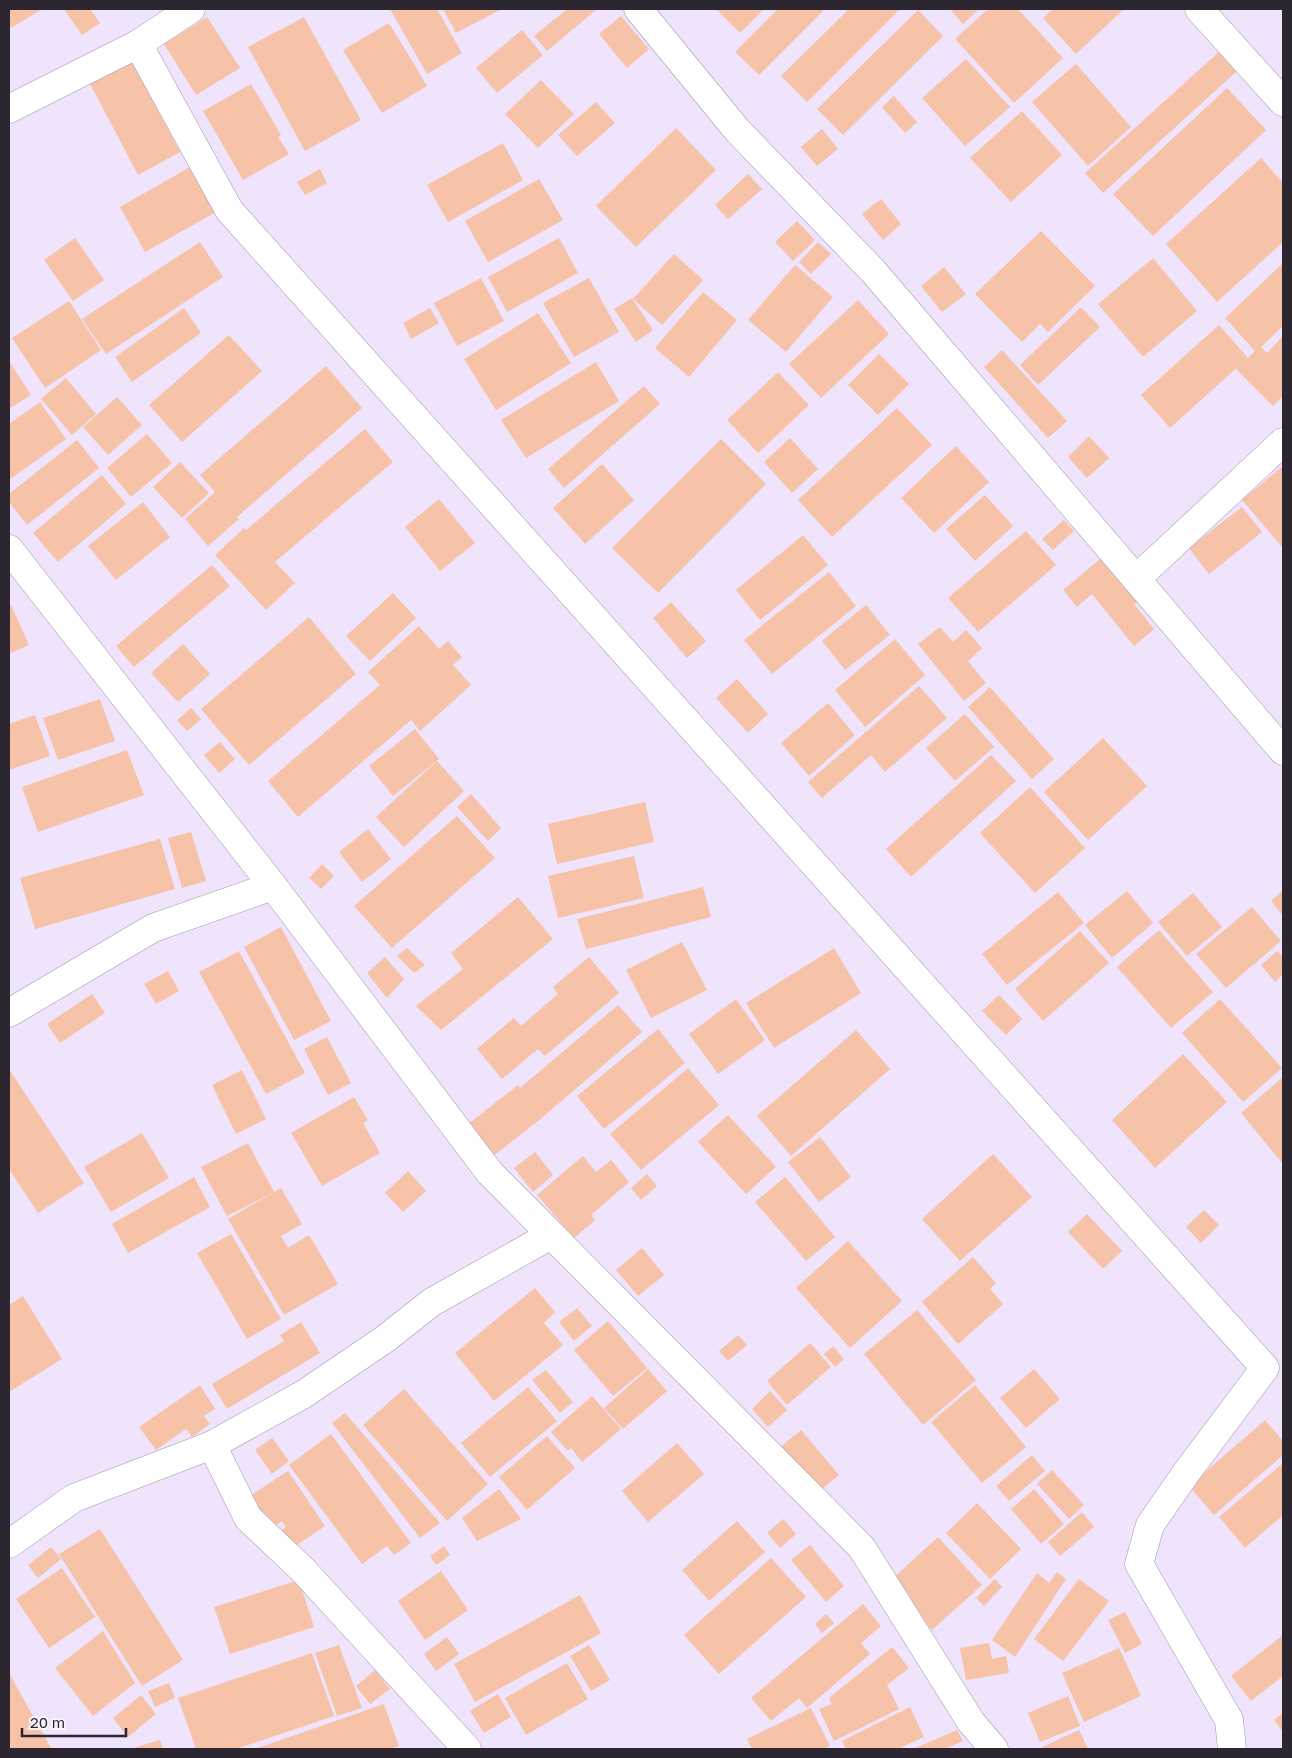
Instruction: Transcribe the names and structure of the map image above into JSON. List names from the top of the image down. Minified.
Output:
{"scale_bar":"20 m"}
